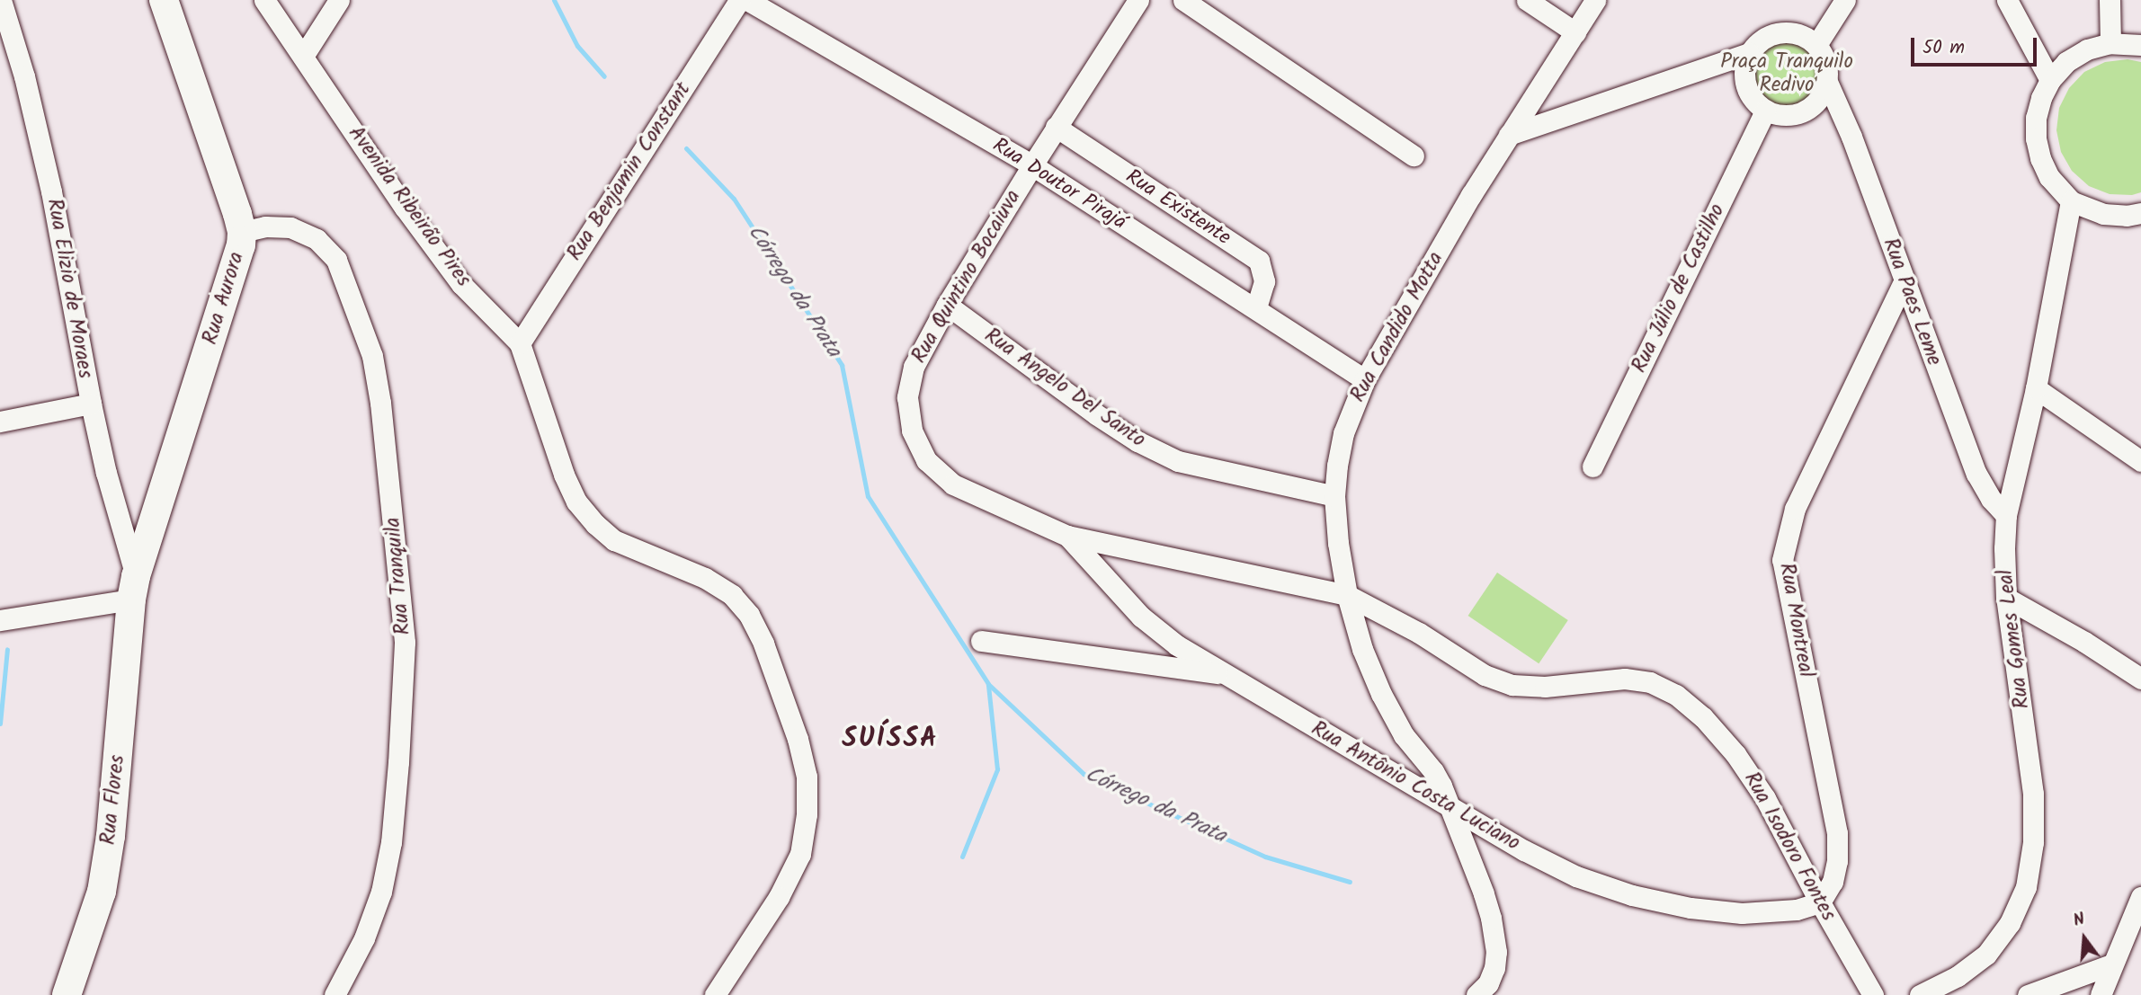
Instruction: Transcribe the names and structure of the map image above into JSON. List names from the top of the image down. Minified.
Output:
{"streets":{"street":["Rua Benjamin Constant","Rua Doutor Pirajá","Avenida Ribeirão Pires","Rua Existente","Rua Quintino Bocaiuva","Rua Elizio de Moraes","Rua Júlio de Castilho","Rua Aurora","Rua Paes Leme","Rua Candido Motta","Rua Angelo Del Santo","Rua Tranquila","Rua Montreal","Rua Gomes Leal","Rua Antônio Costa Luciano","Rua Flores","Rua Isodoro Fontes"]},"crossings":[["Rua Benjamin Constant","Avenida Ribeirão Pires"],["Rua Doutor Pirajá","Rua Existente"],["Rua Doutor Pirajá","Rua Quintino Bocaiuva"],["Rua Doutor Pirajá","Rua Candido Motta"],["Rua Existente","Rua Quintino Bocaiuva"],["Rua Quintino Bocaiuva","Rua Angelo Del Santo"],["Rua Quintino Bocaiuva","Rua Antônio Costa Luciano"],["Rua Quintino Bocaiuva","Rua Isodoro Fontes"],["Rua Elizio de Moraes","Rua Aurora"],["Rua Elizio de Moraes","Rua Flores"],["Rua Júlio de Castilho","Rua Paes Leme"],["Rua Aurora","Rua Tranquila"],["Rua Aurora","Rua Flores"],["Rua Paes Leme","Rua Montreal"],["Rua Paes Leme","Rua Gomes Leal"],["Rua Candido Motta","Rua Angelo Del Santo"],["Rua Candido Motta","Rua Antônio Costa Luciano"],["Rua Candido Motta","Rua Isodoro Fontes"],["Rua Montreal","Rua Antônio Costa Luciano"],["Rua Montreal","Rua Isodoro Fontes"],["Rua Antônio Costa Luciano","Rua Isodoro Fontes"]],"districts":["SUÍSSA"],"water":["Córrego da Prata"],"parks":["Praça Tranquilo Redivo"],"scale_bar":"50 m","north":"top"}
